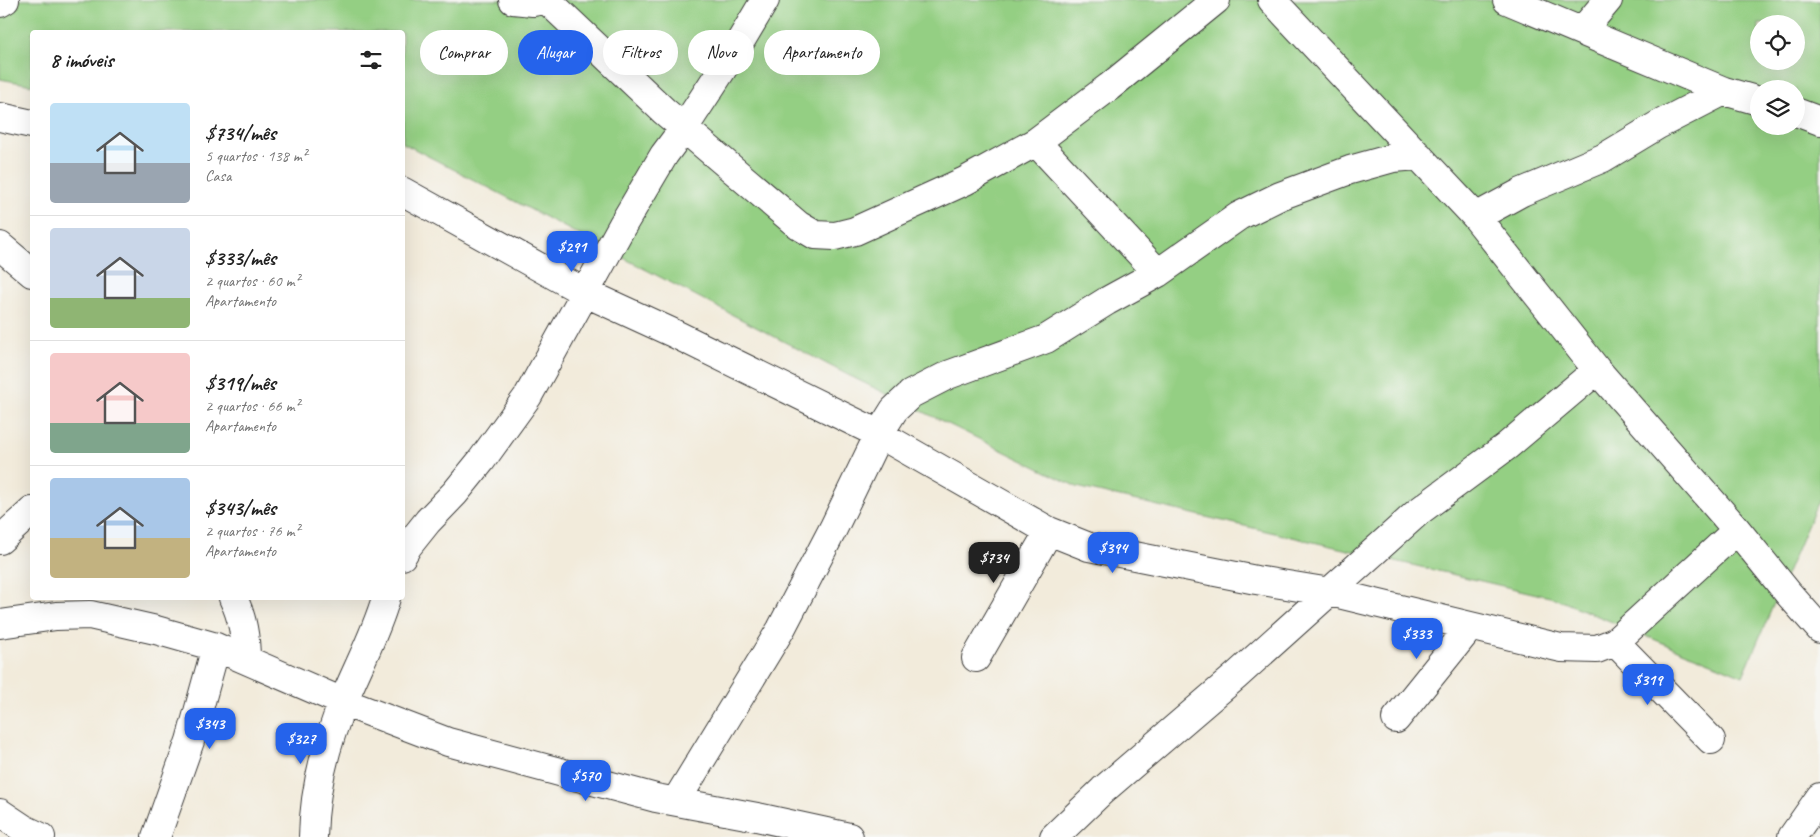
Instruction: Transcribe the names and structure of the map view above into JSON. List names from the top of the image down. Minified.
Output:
{"page":{"chip":["Comprar","Alugar","Filtros","Novo","Apartamento"],"heading":"8 imóveis","list":[{"name":"$734/mês","note":"5 quartos · 138 m² · Casa"},{"name":"$333/mês","note":"2 quartos · 60 m² · Apartamento"},{"name":"$319/mês","note":"2 quartos · 66 m² · Apartamento"},{"name":"$343/mês","note":"2 quartos · 76 m² · Apartamento"}],"price":["$291","$394","$734","$333","$319","$343","$327","$570"]}}
